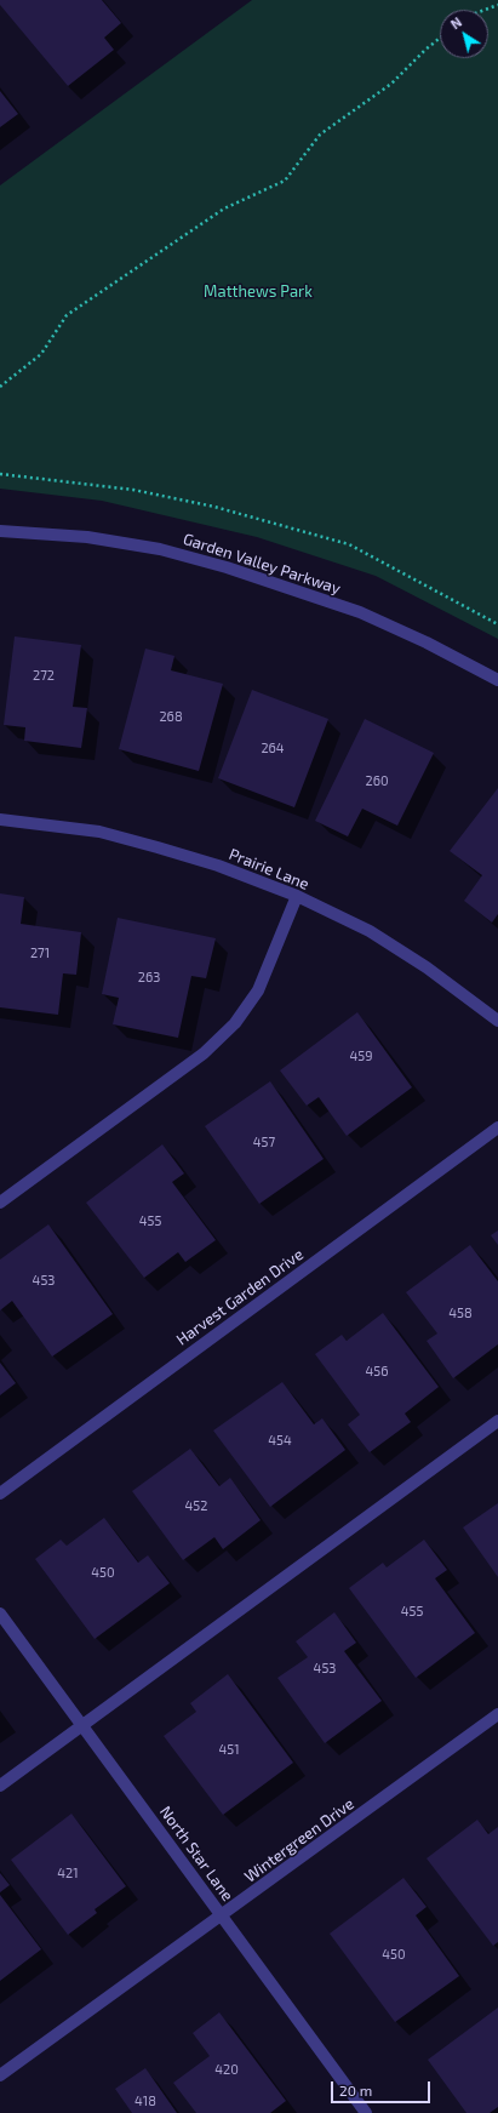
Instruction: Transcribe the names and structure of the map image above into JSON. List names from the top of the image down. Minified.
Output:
{"streets":{"street":["Garden Valley Parkway","Prairie Lane","Harvest Garden Drive","Wintergreen Drive","North Star Lane"]},"crossings":[["Wintergreen Drive","North Star Lane"]],"parks":["Matthews Park"],"house_numbers":["272","268","264","260","271","263","459","457","455","453","458","456","454","452","450","455","453","451","421","450","420","418"],"scale_bar":"20 m","north":"top left"}
